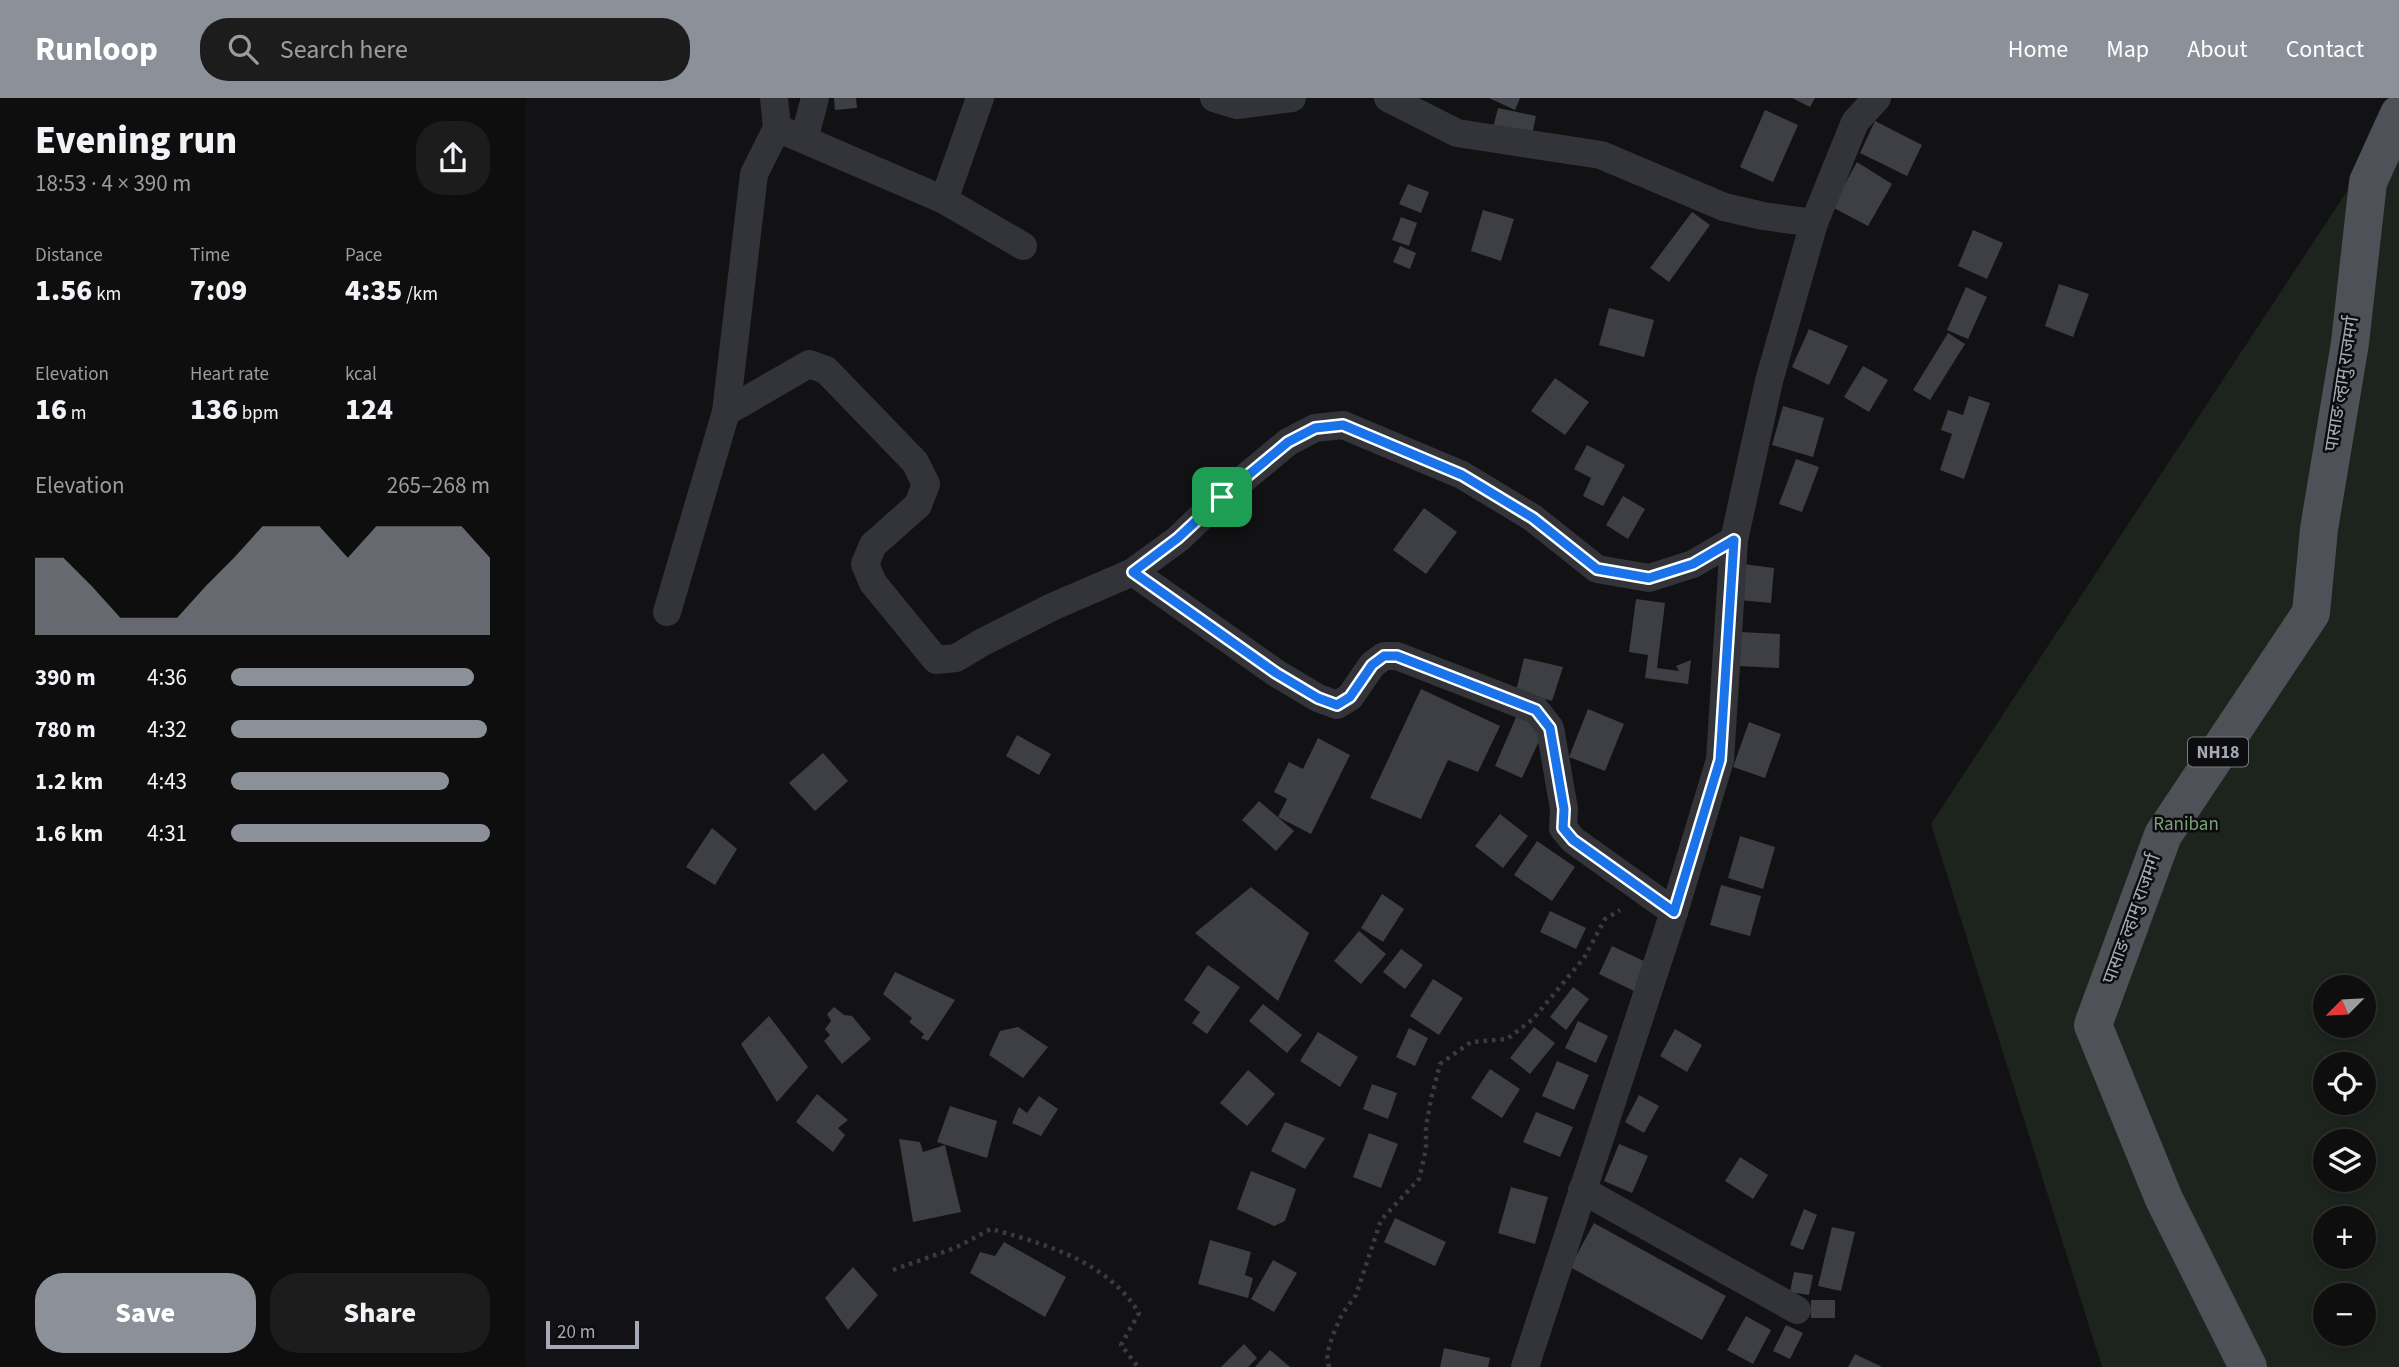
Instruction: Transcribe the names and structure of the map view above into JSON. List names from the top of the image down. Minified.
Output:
{"streets":{"main road":["पासाङ ल्हामु राजमर्ग","NH18"]},"parks":["Raniban"],"scale_bar":"20 m","north":"bottom left","page":{"header":"Runloop","search":"Search here","nav":["Home","Map","About","Contact"],"heading":["Evening run","18:53 · 4 × 390 m"],"stats":[["Distance","1.56 km"],["Time","7:09"],["Pace","4:35 /km"],["Elevation","16 m"],["Heart rate","136 bpm"],["kcal","124"]],"chart":["Elevation","265–268 m"],"list":[{"name":"390 m","note":"4:36"},{"name":"780 m","note":"4:32"},{"name":"1.2 km","note":"4:43"},{"name":"1.6 km","note":"4:31"}],"map_buttons":["+","−"],"buttons":["Save","Share"],"scale":"20 m"}}
